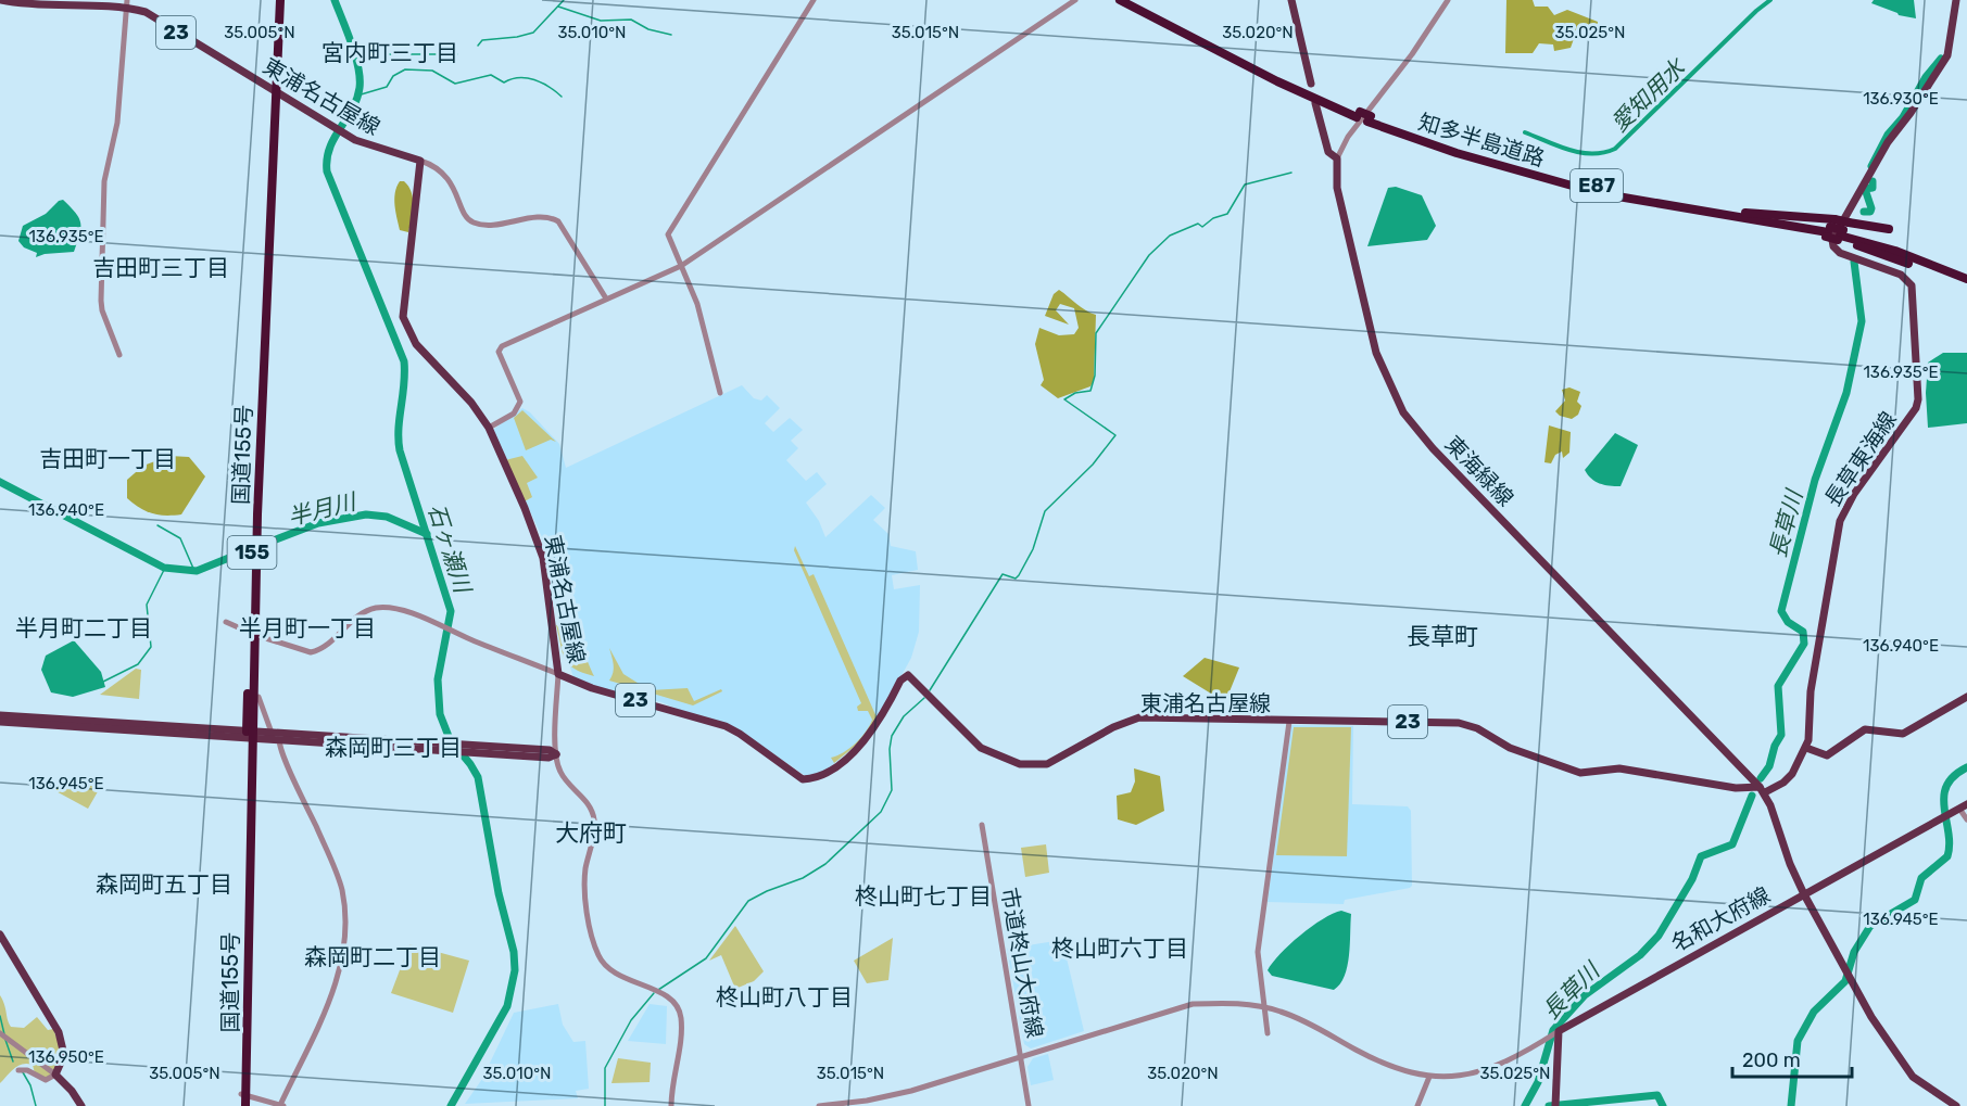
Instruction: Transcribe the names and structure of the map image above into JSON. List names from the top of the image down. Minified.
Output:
{"streets":{"highway":["知多半島道路","E87","国道155号","155"],"main road":["23","東浦名古屋線","長草東海線","東海緑線","名和大府線"],"street":["市道柊山大府線"]},"crossings":[["東浦名古屋線","国道155号"],["東浦名古屋線","東海緑線"]],"districts":["宮内町三丁目","吉田町三丁目","吉田町一丁目","半月町二丁目","半月町一丁目","長草町","森岡町三丁目","大府町","森岡町五丁目","柊山町七丁目","柊山町六丁目","森岡町二丁目","柊山町八丁目"],"water":["愛知用水","半月川","長草川","石ヶ瀬川"],"scale_bar":"200 m","coordinates":["35.005°N","35.010°N","35.015°N","35.020°N","35.025°N","136.930°E","136.935°E","136.940°E","136.945°E","136.950°E"]}
